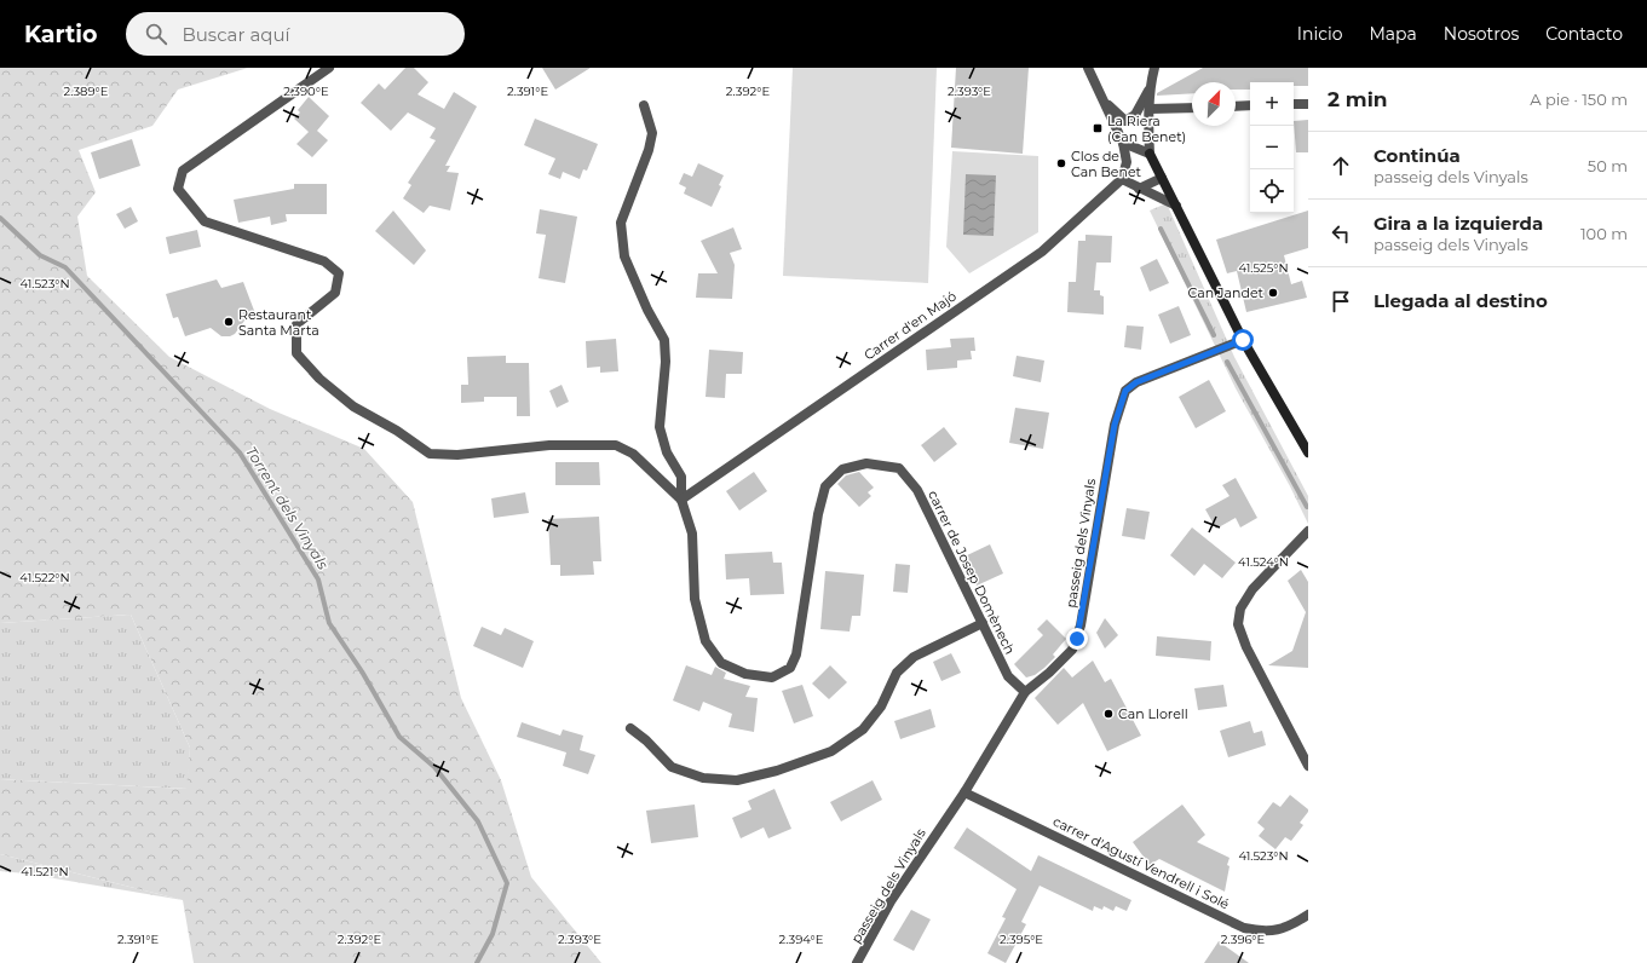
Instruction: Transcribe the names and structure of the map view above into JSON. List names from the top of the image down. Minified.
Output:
{"streets":{"street":["Carrer d'en Majó","passeig dels Vinyals","carrer de Josep Domènech","carrer d'Agustí Vendrell i Solé"]},"crossings":[["Carrer d'en Majó","carrer de Josep Domènech"],["passeig dels Vinyals","carrer de Josep Domènech"],["passeig dels Vinyals","carrer d'Agustí Vendrell i Solé"]],"water":["Torrent dels Vinyals"],"places":{"transit":["La Riera (Can Benet)"],"other":["Clos de Can Benet","Can Jandet","Restaurant Santa Marta","Can Llorell"]},"north":"top right","page":{"header":"Kartio","search":"Buscar aquí","nav":["Inicio","Mapa","Nosotros","Contacto"],"heading":["2 min","A pie · 150 m"],"map_buttons":["+","−"],"list":[["Continúa","passeig dels Vinyals","50 m"],["Gira a la izquierda","passeig dels Vinyals","100 m"],"Llegada al destino"]},"coordinates":["2.389°E","2.390°E","2.391°E","2.392°E","2.393°E","41.525°N","41.523°N","41.524°N","41.522°N","41.521°N","2.394°E","2.395°E","2.396°E"]}
